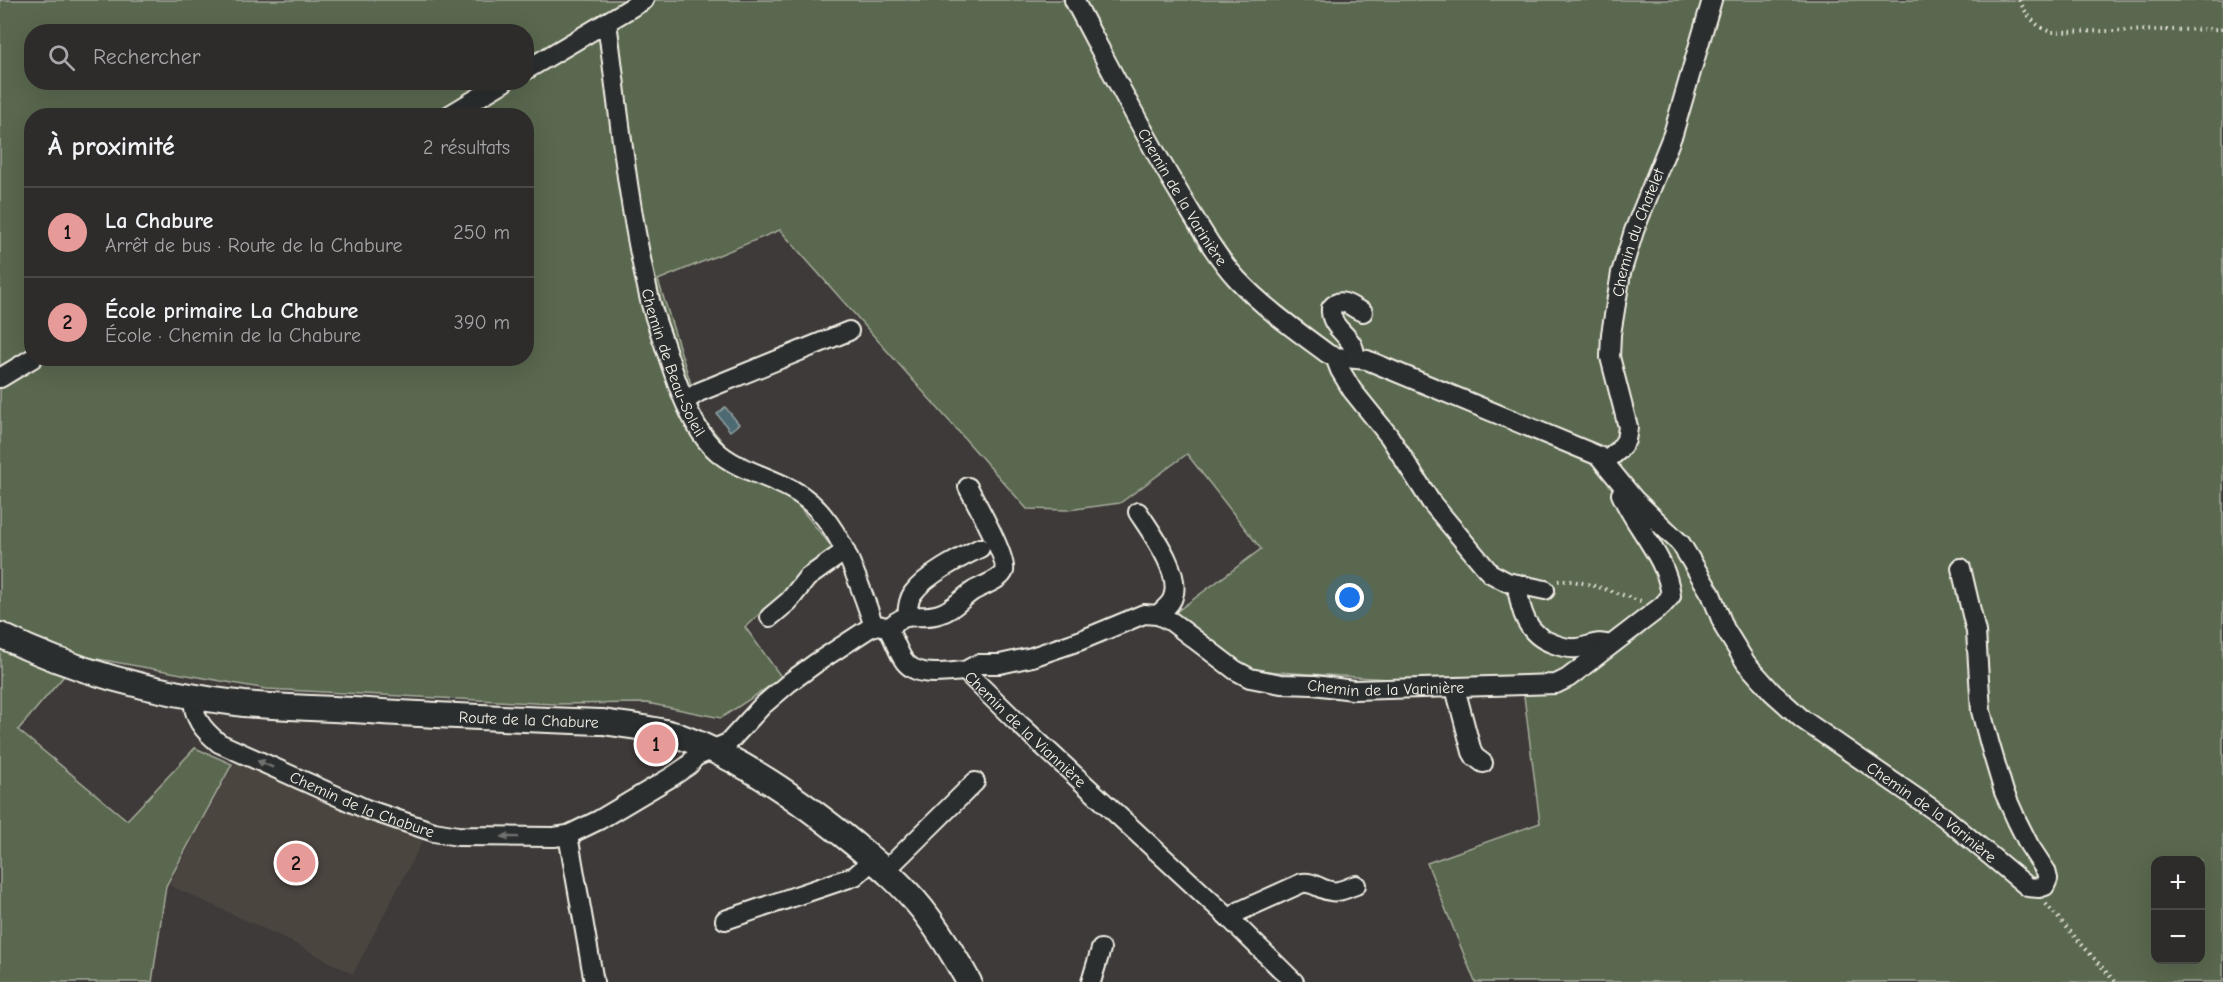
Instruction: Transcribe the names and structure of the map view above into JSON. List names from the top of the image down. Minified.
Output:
{"streets":{"main road":["Route de la Chabure"],"street":["Chemin de la Varinière","Chemin du Chatelet","Chemin de Beau-Soleil","Chemin de la Viannière","Chemin de la Chabure"]},"crossings":[["Chemin de la Varinière","Chemin du Chatelet"],["Chemin de Beau-Soleil","Chemin de la Viannière"],["Route de la Chabure","Chemin de la Chabure"]],"one_way":["Chemin de la Chabure"],"page":{"search":"Rechercher","heading":["À proximité","2 résultats"],"list":[{"mark":"1","name":"La Chabure","note":"Arrêt de bus · Route de la Chabure","value":"250 m"},{"mark":"2","name":"École primaire La Chabure","note":"École · Chemin de la Chabure","value":"390 m"}],"pins":["1","2"],"map_buttons":["+","−"]}}
